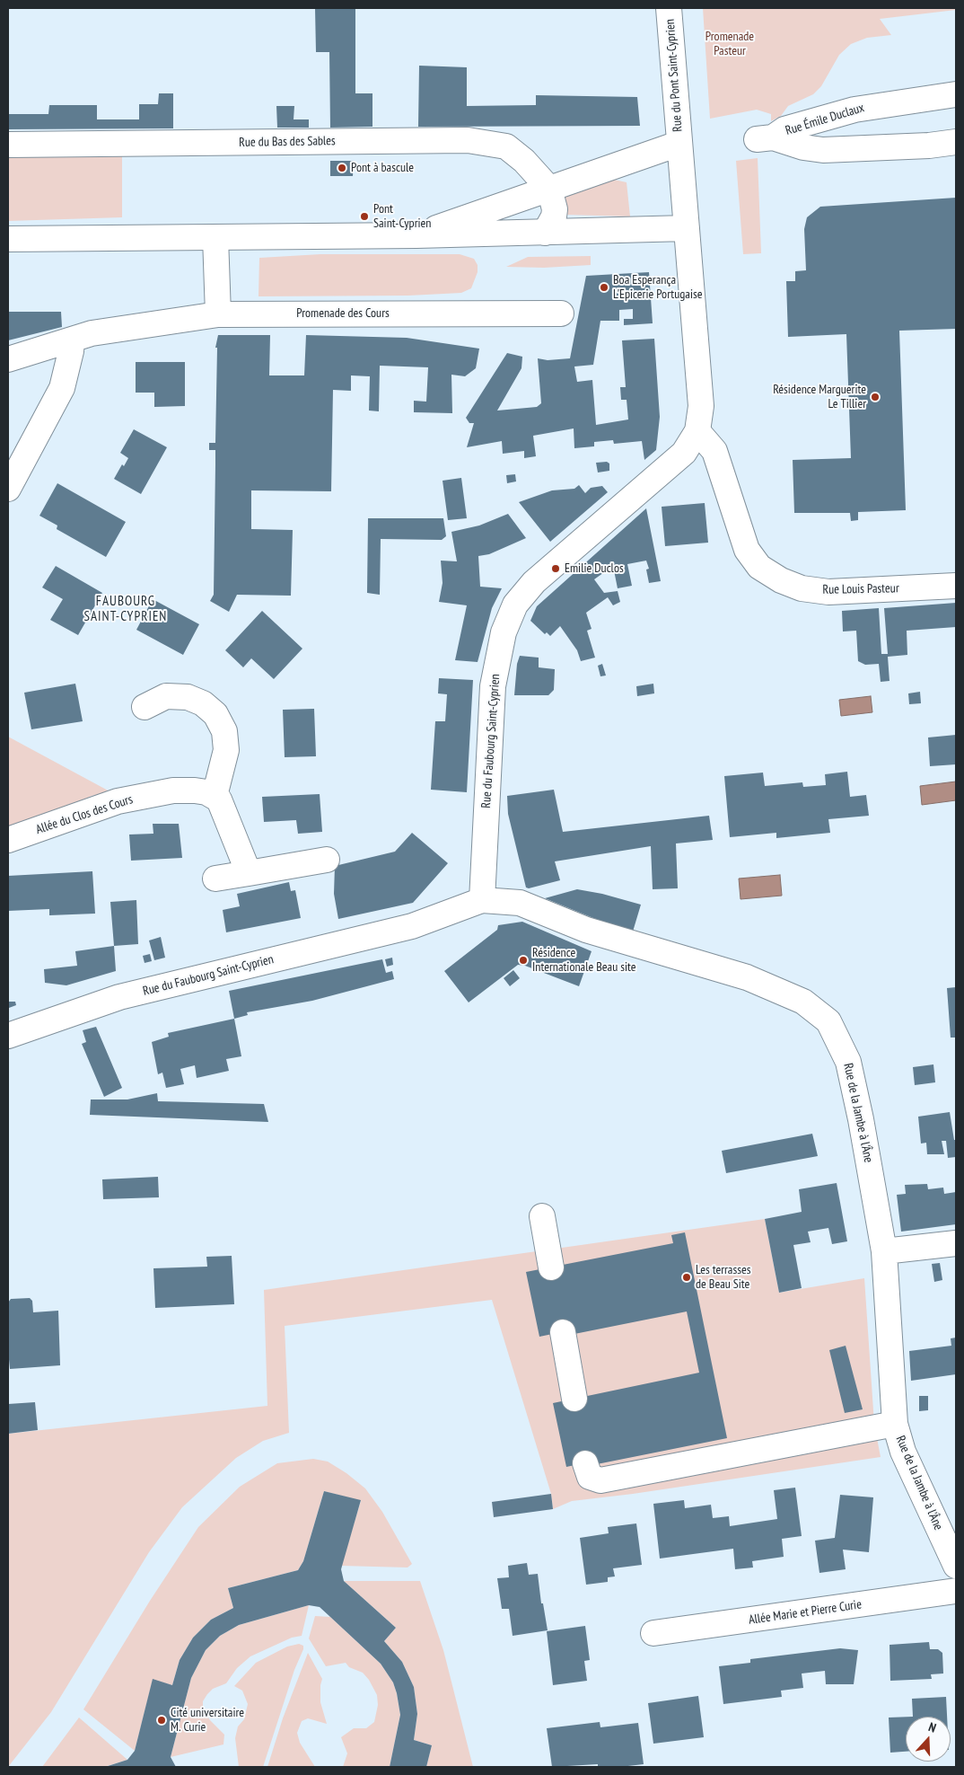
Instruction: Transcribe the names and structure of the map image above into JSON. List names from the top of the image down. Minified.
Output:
{"streets":{"street":["Rue du Pont Saint-Cyprien","Rue Émile Duclaux","Rue du Bas des Sables","Promenade des Cours","Rue Louis Pasteur","Rue du Faubourg Saint-Cyprien","Allée du Clos des Cours","Rue de la Jambe à l'Âne","Allée Marie et Pierre Curie"]},"crossings":[["Rue du Pont Saint-Cyprien","Rue du Faubourg Saint-Cyprien"],["Rue Louis Pasteur","Rue du Faubourg Saint-Cyprien"],["Rue du Faubourg Saint-Cyprien","Rue de la Jambe à l'Âne"]],"districts":["FAUBOURG SAINT-CYPRIEN"],"parks":["Promenade Pasteur"],"places":["Pont à bascule","Pont Saint-Cyprien","Boa Esperança L'Epicerie Portugaise","Résidence Marguerite Le Tillier","Emilie Duclos","Résidence Internationale Beau site","Les terrasses de Beau Site","Cité universitaire M. Curie"],"north":"top"}
